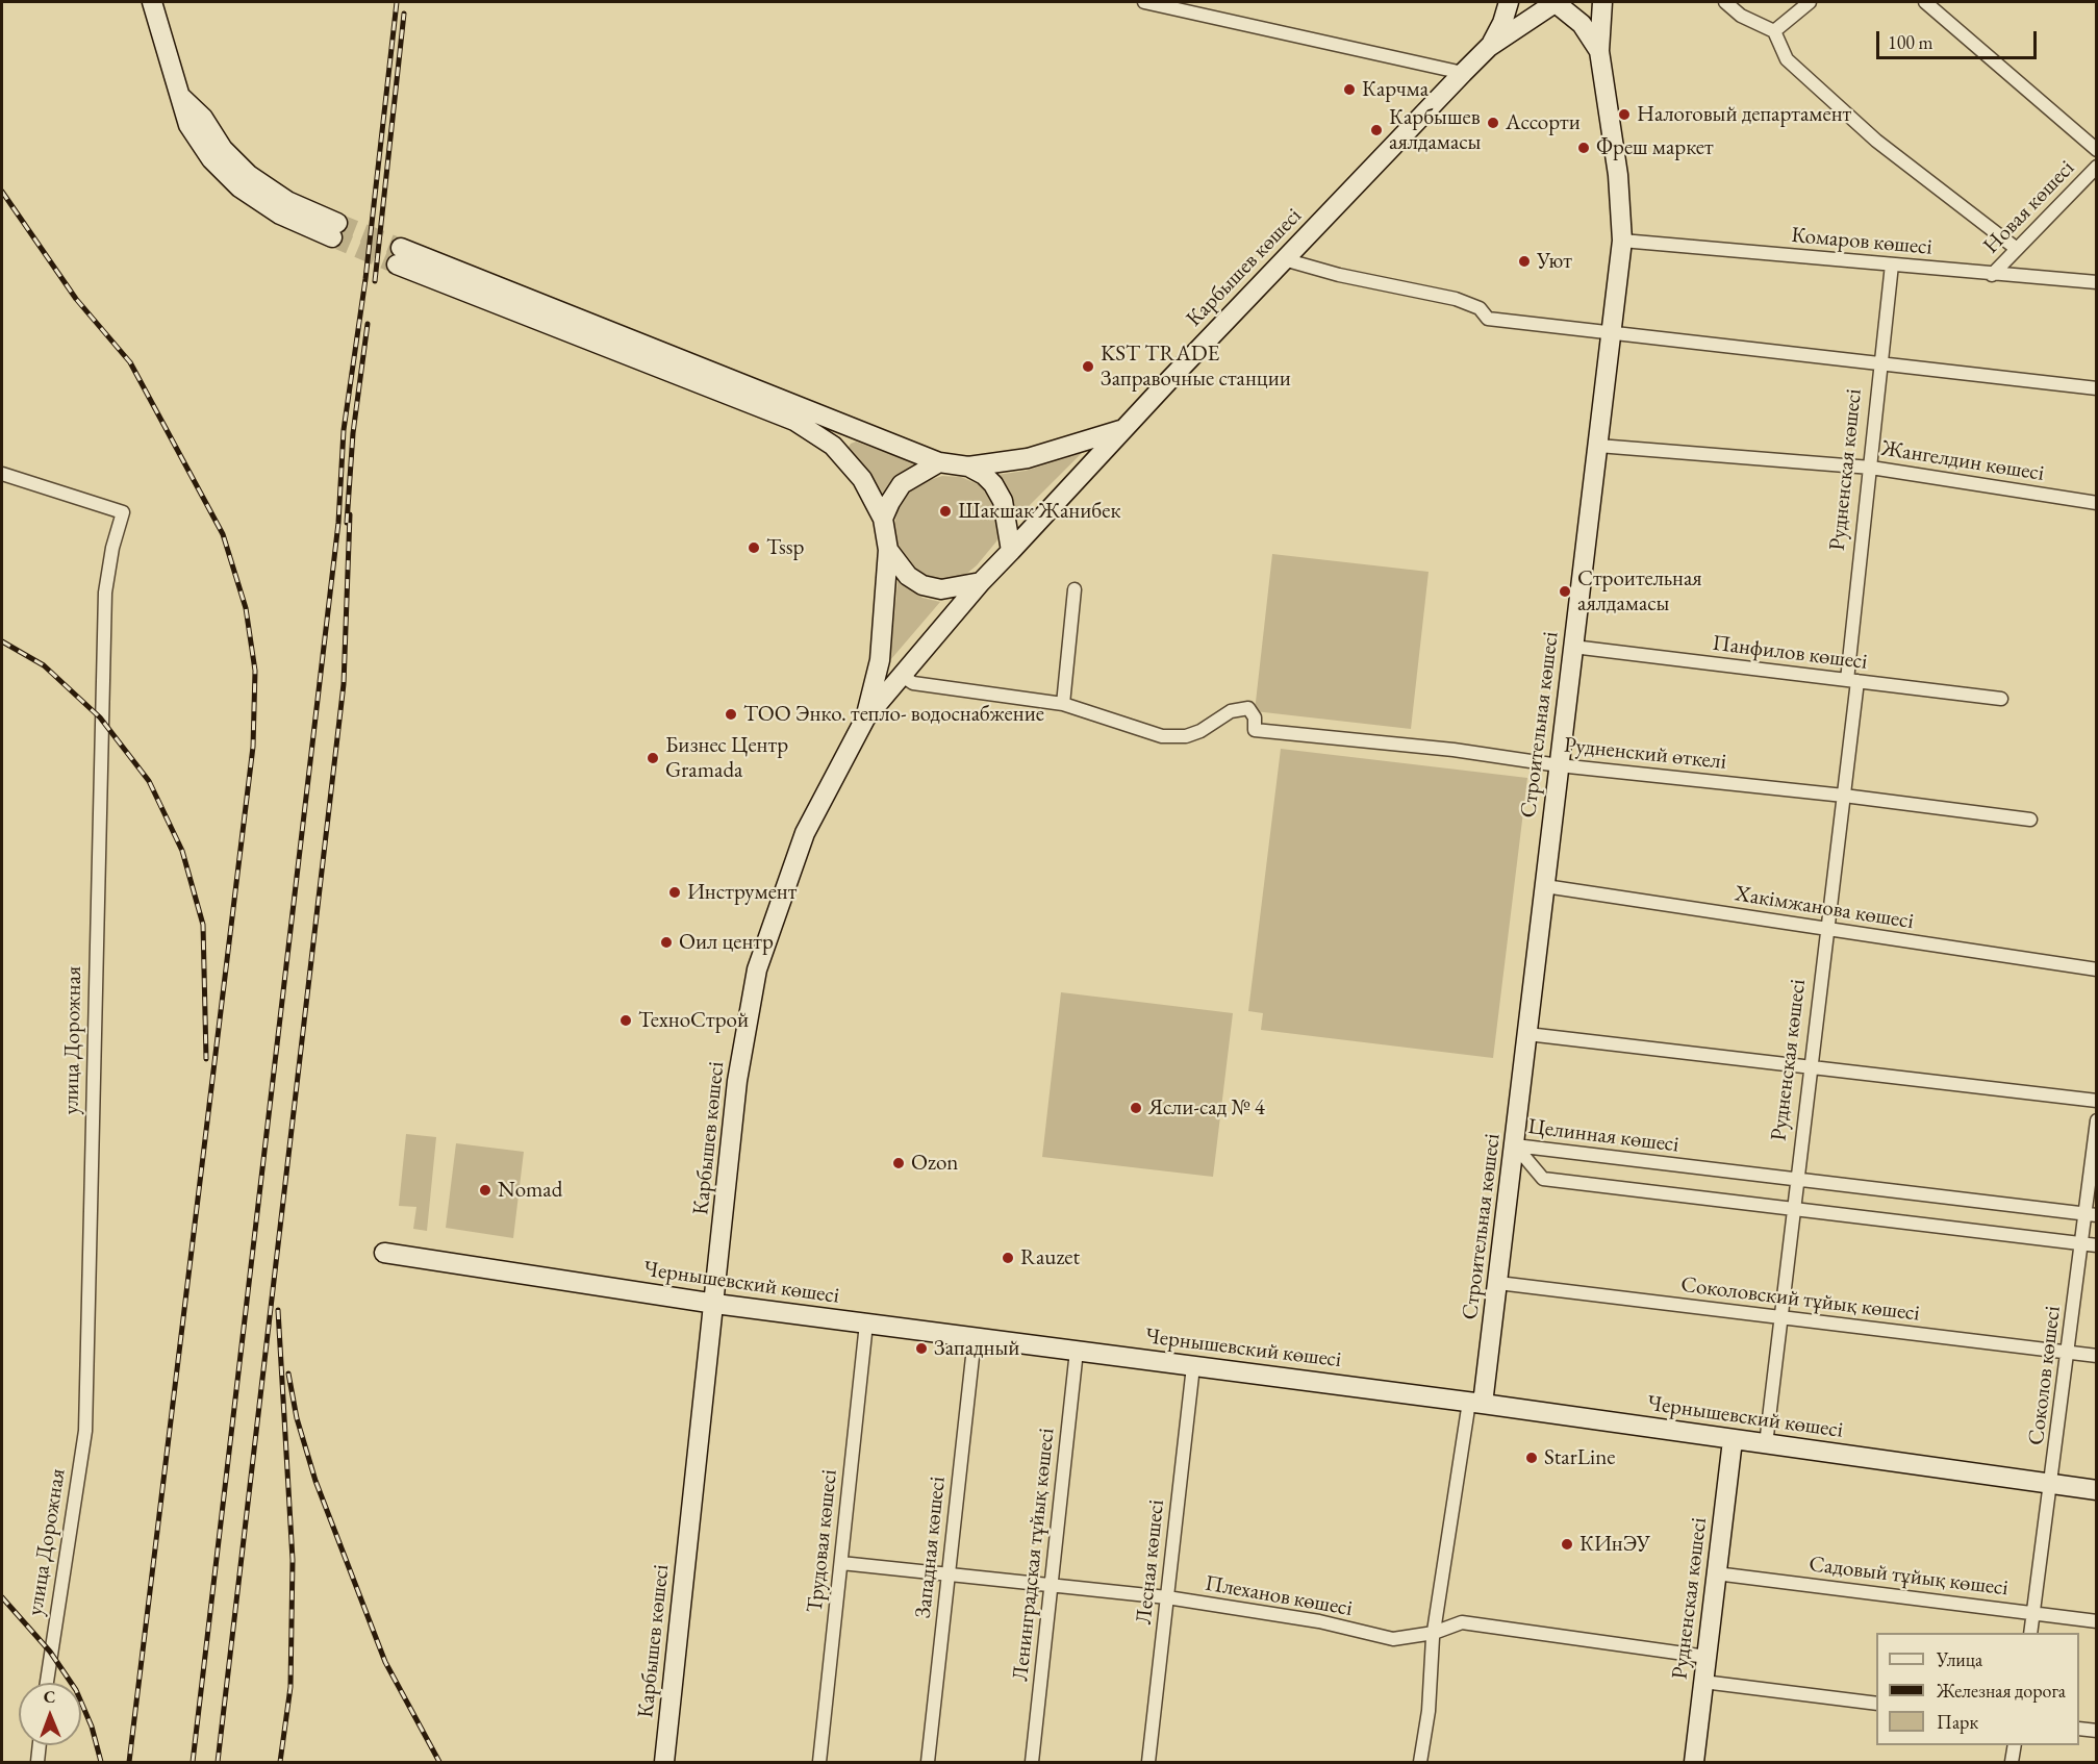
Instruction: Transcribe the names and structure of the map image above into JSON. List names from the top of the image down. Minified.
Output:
{"streets":{"main road":["Карбышев көшесі","Рудненская көшесі","Строительная көшесі","Чернышевский көшесі"],"street":["Новая көшесі","Комаров көшесі","Жангелдин көшесі","Панфилов көшесі","Рудненский өткелі","Хакімжанова көшесі","улица Дорожная","Целинная көшесі","Соколовский тұйық көшесі","Соколов көшесі","Трудовая көшесі","Западная көшесі","Ленинградская тұйық көшесі","Лесная көшесі","Садовый тұйық көшесі","Плеханов көшесі"]},"crossings":[["Новая көшесі","Комаров көшесі"],["Комаров көшесі","Рудненская көшесі"],["Комаров көшесі","Строительная көшесі"],["Карбышев көшесі","Чернышевский көшесі"],["Жангелдин көшесі","Рудненская көшесі"],["Жангелдин көшесі","Строительная көшесі"],["Рудненская көшесі","Панфилов көшесі"],["Рудненская көшесі","Рудненский өткелі"],["Рудненская көшесі","Хакімжанова көшесі"],["Рудненская көшесі","Целинная көшесі"],["Рудненская көшесі","Чернышевский көшесі"],["Рудненская көшесі","Соколовский тұйық көшесі"],["Рудненская көшесі","Садовый тұйық көшесі"],["Рудненская көшесі","Плеханов көшесі"],["Панфилов көшесі","Строительная көшесі"],["Строительная көшесі","Рудненский өткелі"],["Строительная көшесі","Хакімжанова көшесі"],["Строительная көшесі","Целинная көшесі"],["Строительная көшесі","Чернышевский көшесі"],["Строительная көшесі","Соколовский тұйық көшесі"],["Строительная көшесі","Плеханов көшесі"],["Целинная көшесі","Соколов көшесі"],["Чернышевский көшесі","Соколов көшесі"],["Чернышевский көшесі","Трудовая көшесі"],["Чернышевский көшесі","Западная көшесі"],["Чернышевский көшесі","Ленинградская тұйық көшесі"],["Чернышевский көшесі","Лесная көшесі"],["Соколовский тұйық көшесі","Соколов көшесі"],["Соколов көшесі","Садовый тұйық көшесі"],["Трудовая көшесі","Плеханов көшесі"],["Западная көшесі","Плеханов көшесі"],["Ленинградская тұйық көшесі","Плеханов көшесі"],["Лесная көшесі","Плеханов көшесі"]],"places":["Карчма","Налоговый департамент","Ассорти","Карбышев аялдамасы","Фреш маркет","Уют","KST TRADE Заправочные станции","Шакшак Жанибек","Tssp","Строительная аялдамасы","ТОО Энко. тепло- водоснабжение","Бизнес Центр Gramada","Инструмент","Оил центр","ТехноСтрой","Ясли-сад № 4","Ozon","Nomad","Rauzet","Западный","StarLine","КИнЭУ"],"legend":["Улица","Железная дорога","Парк"],"scale_bar":"100 m","north":"top"}
